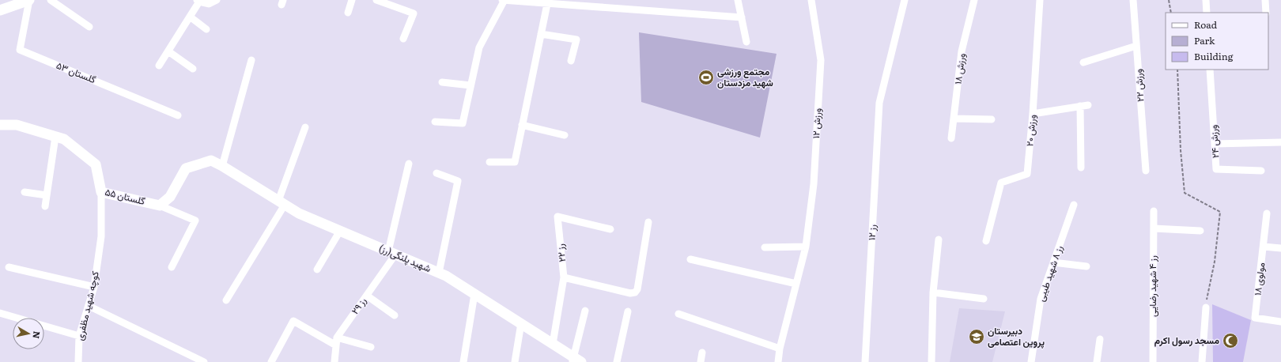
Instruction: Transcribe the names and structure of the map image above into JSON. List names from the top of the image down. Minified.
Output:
{"streets":{"street":["ورزش ۱۸","گلستان ۵۳","ورزش ۲۲","ورزش ۱۲","ورزش ۲۰","ورزش ۲۴","گلستان ۵۵","رز ۱۲","رز ۲۲","شهید پلنگی(رز)","رز ۸ شهید طیبی","مولوی ۱۸","رز ۴ شهید رضایی","کوچه شهید مظفری","رز ۲۹"]},"crossings":[["گلستان ۵۵","کوچه شهید مظفری"],["رز ۲۲","شهید پلنگی(رز)"],["شهید پلنگی(رز)","رز ۲۹"]],"places":{"sports":["مجتمع ورزشی شهید مزدستان"],"school or university":["دبیرستان پروین اعتصامی"],"mosque":["مسجد رسول اکرم"]},"legend":["Road","Park","Building"],"north":"right"}
